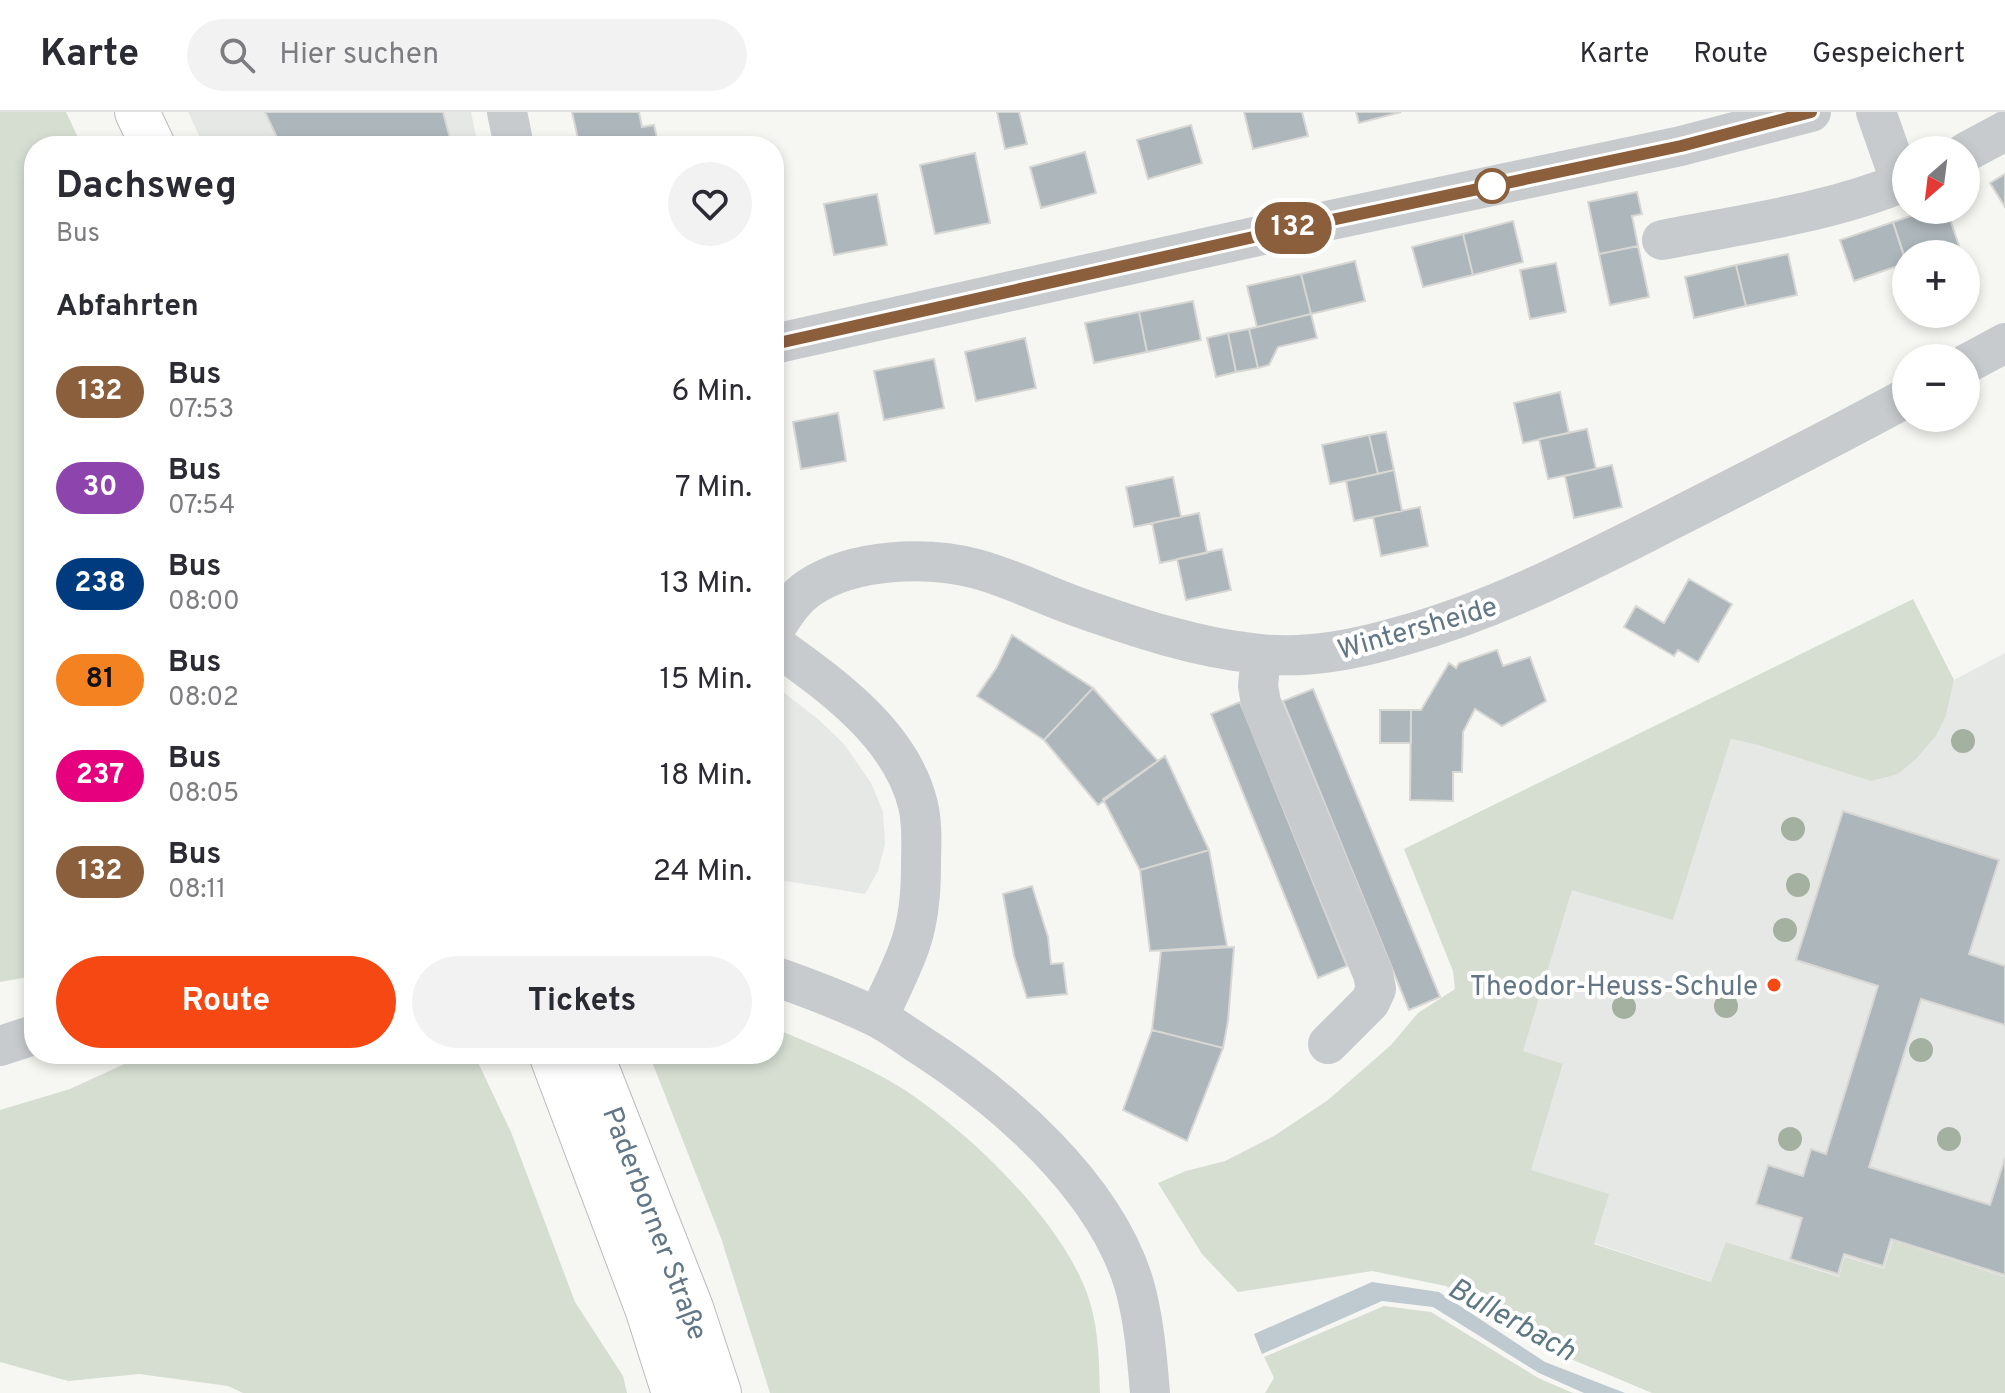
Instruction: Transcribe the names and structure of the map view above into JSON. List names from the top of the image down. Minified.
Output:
{"streets":{"main road":["Paderborner Straße"],"street":["Wintersheide"]},"water":["Bullerbach"],"places":["Theodor-Heuss-Schule"],"lines":["bus line 132"],"north":"bottom left","page":{"header":"Karte","search":"Hier suchen","nav":["Karte","Route","Gespeichert"],"on_map":"132","map_buttons":["+","−"],"heading":[["Dachsweg","Bus"],"Abfahrten"],"list":[{"mark":"132","name":"Bus","note":"07:53","value":"6 Min."},{"mark":"30","name":"Bus","note":"07:54","value":"7 Min."},{"mark":"238","name":"Bus","note":"08:00","value":"13 Min."},{"mark":"81","name":"Bus","note":"08:02","value":"15 Min."},{"mark":"237","name":"Bus","note":"08:05","value":"18 Min."},{"mark":"132","name":"Bus","note":"08:11","value":"24 Min."}],"buttons":["Route","Tickets"]}}
